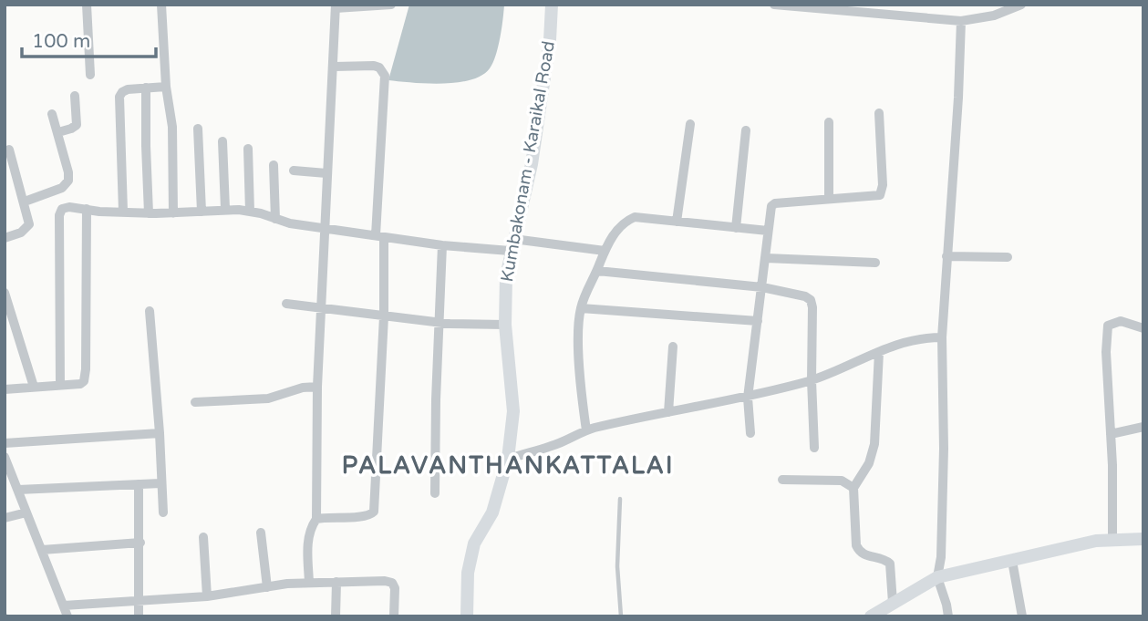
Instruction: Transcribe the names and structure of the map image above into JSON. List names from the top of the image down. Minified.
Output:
{"streets":{"main road":["Kumbakonam - Karaikal Road"]},"districts":["PALAVANTHANKATTALAI"],"scale_bar":"100 m"}
